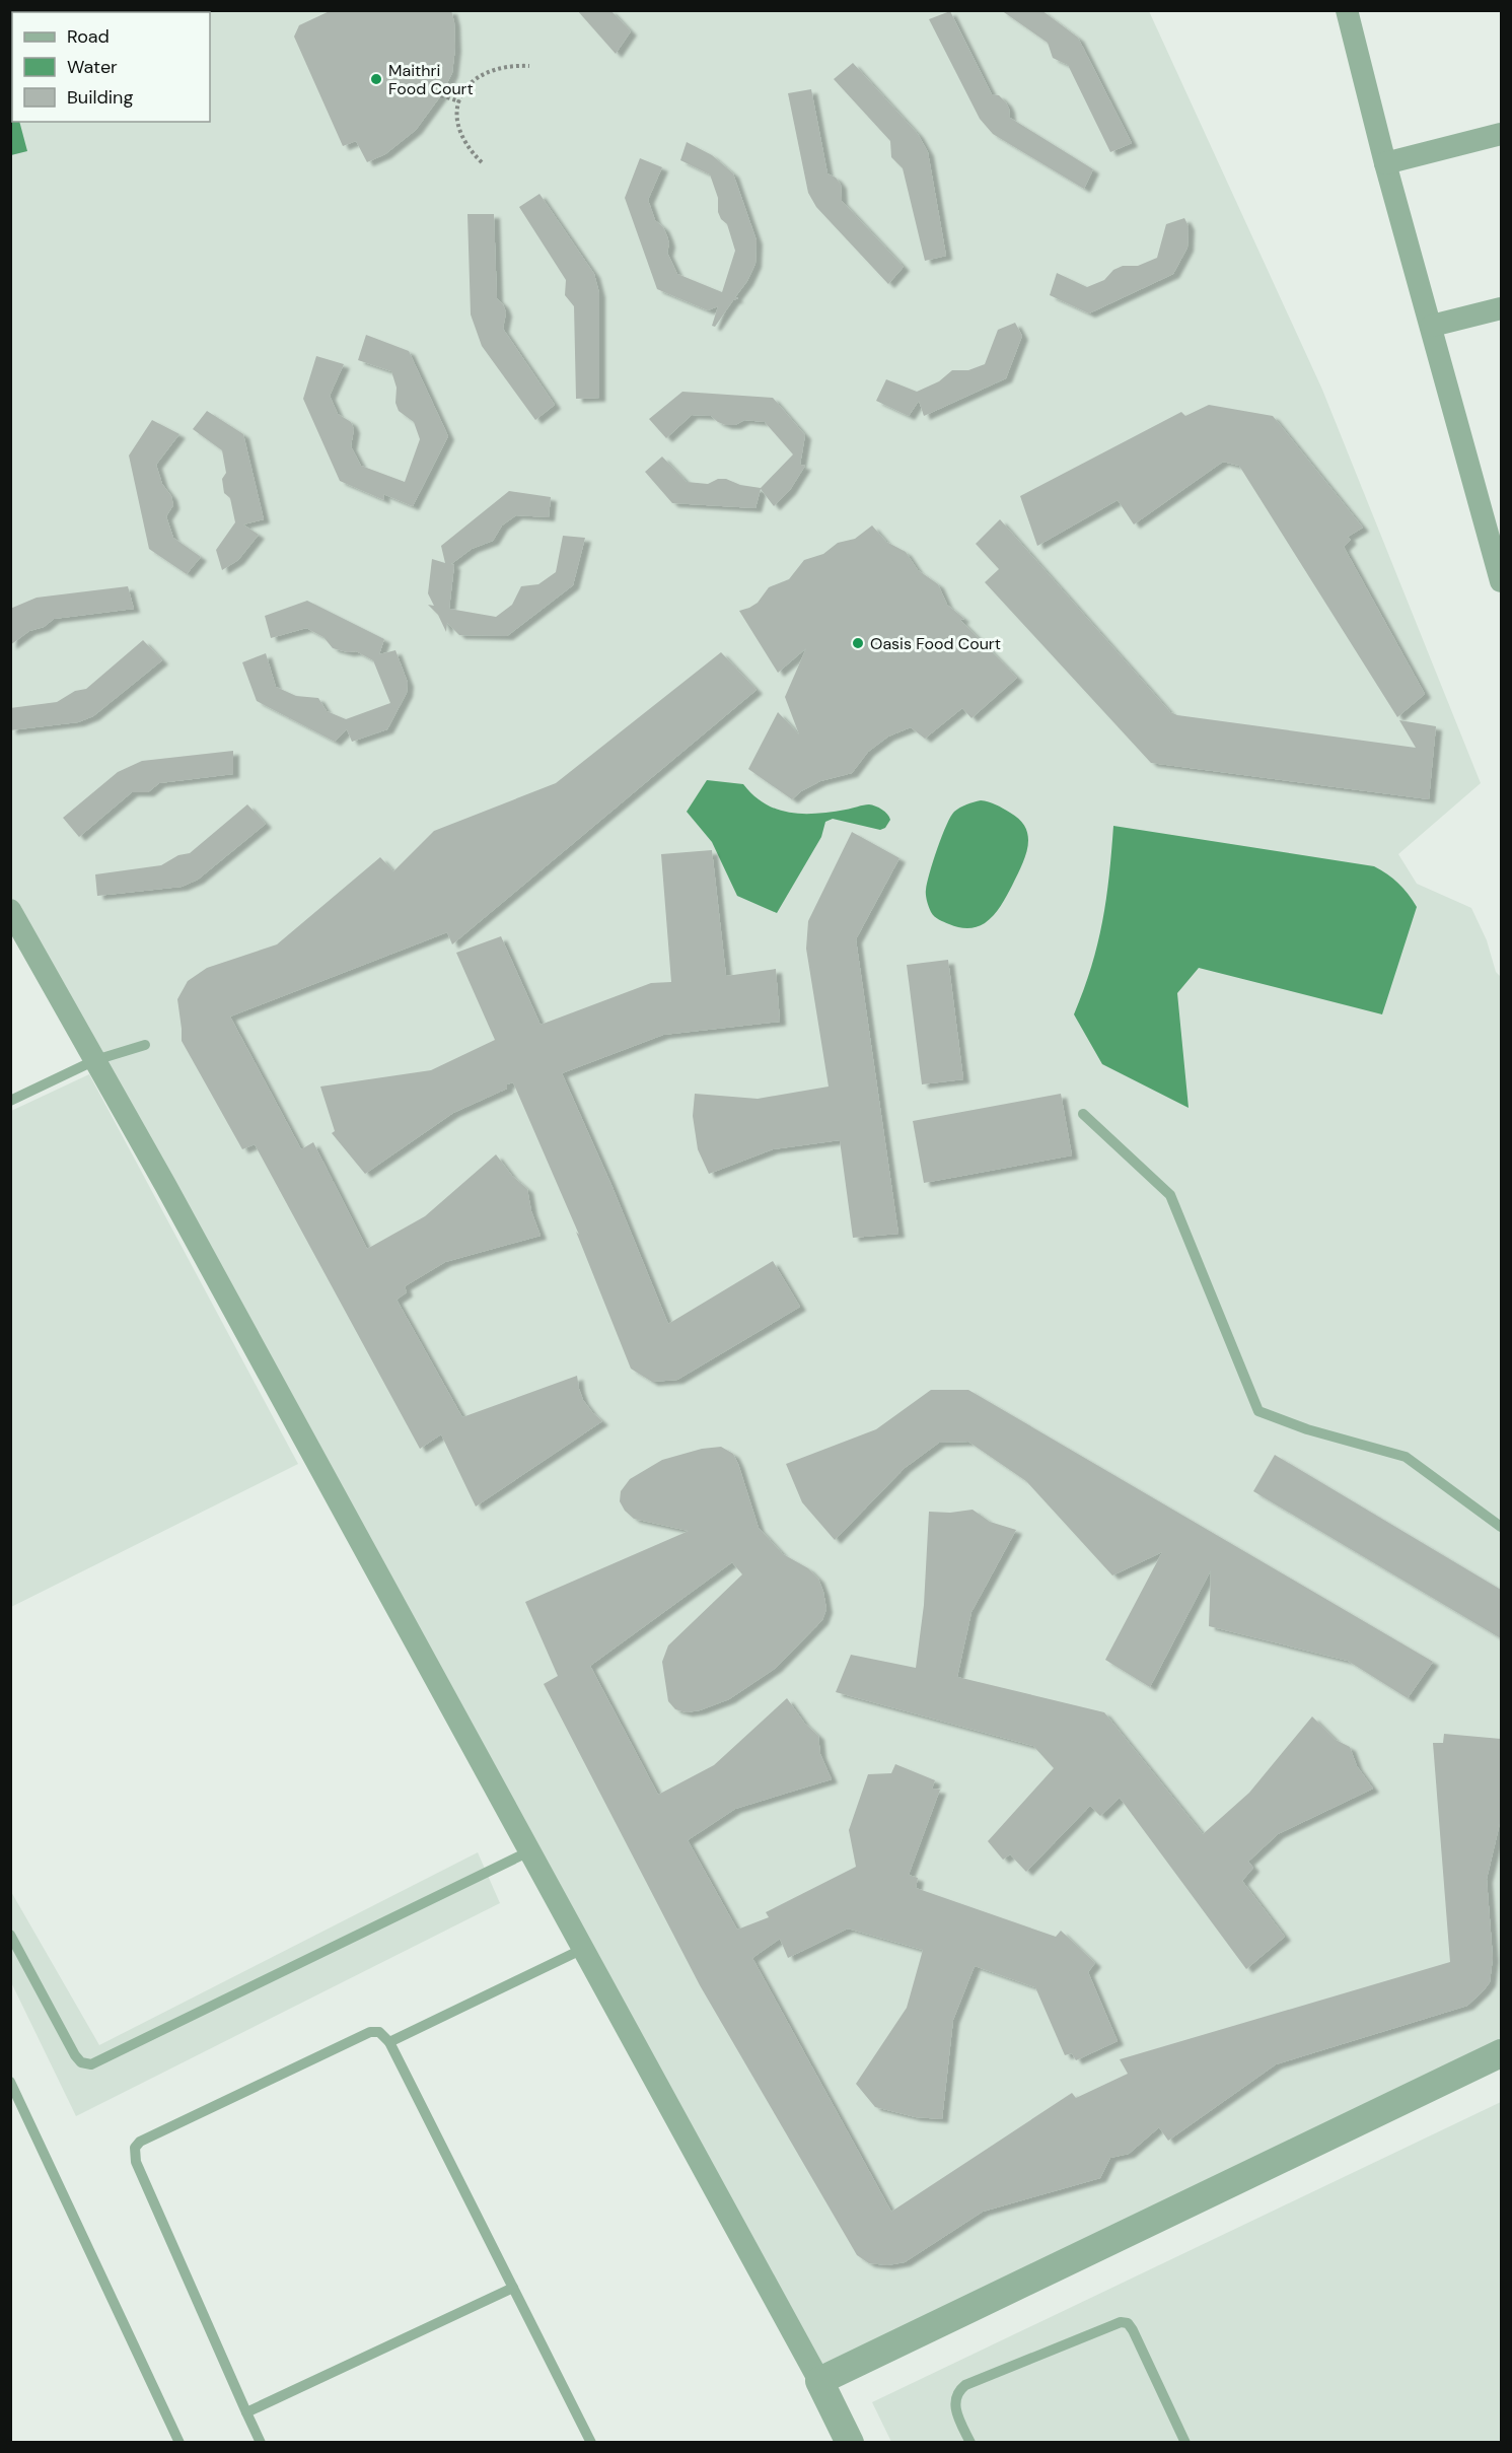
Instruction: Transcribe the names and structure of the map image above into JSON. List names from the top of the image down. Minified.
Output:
{"places":["Maithri Food Court","Oasis Food Court"],"legend":["Road","Water","Building"]}
